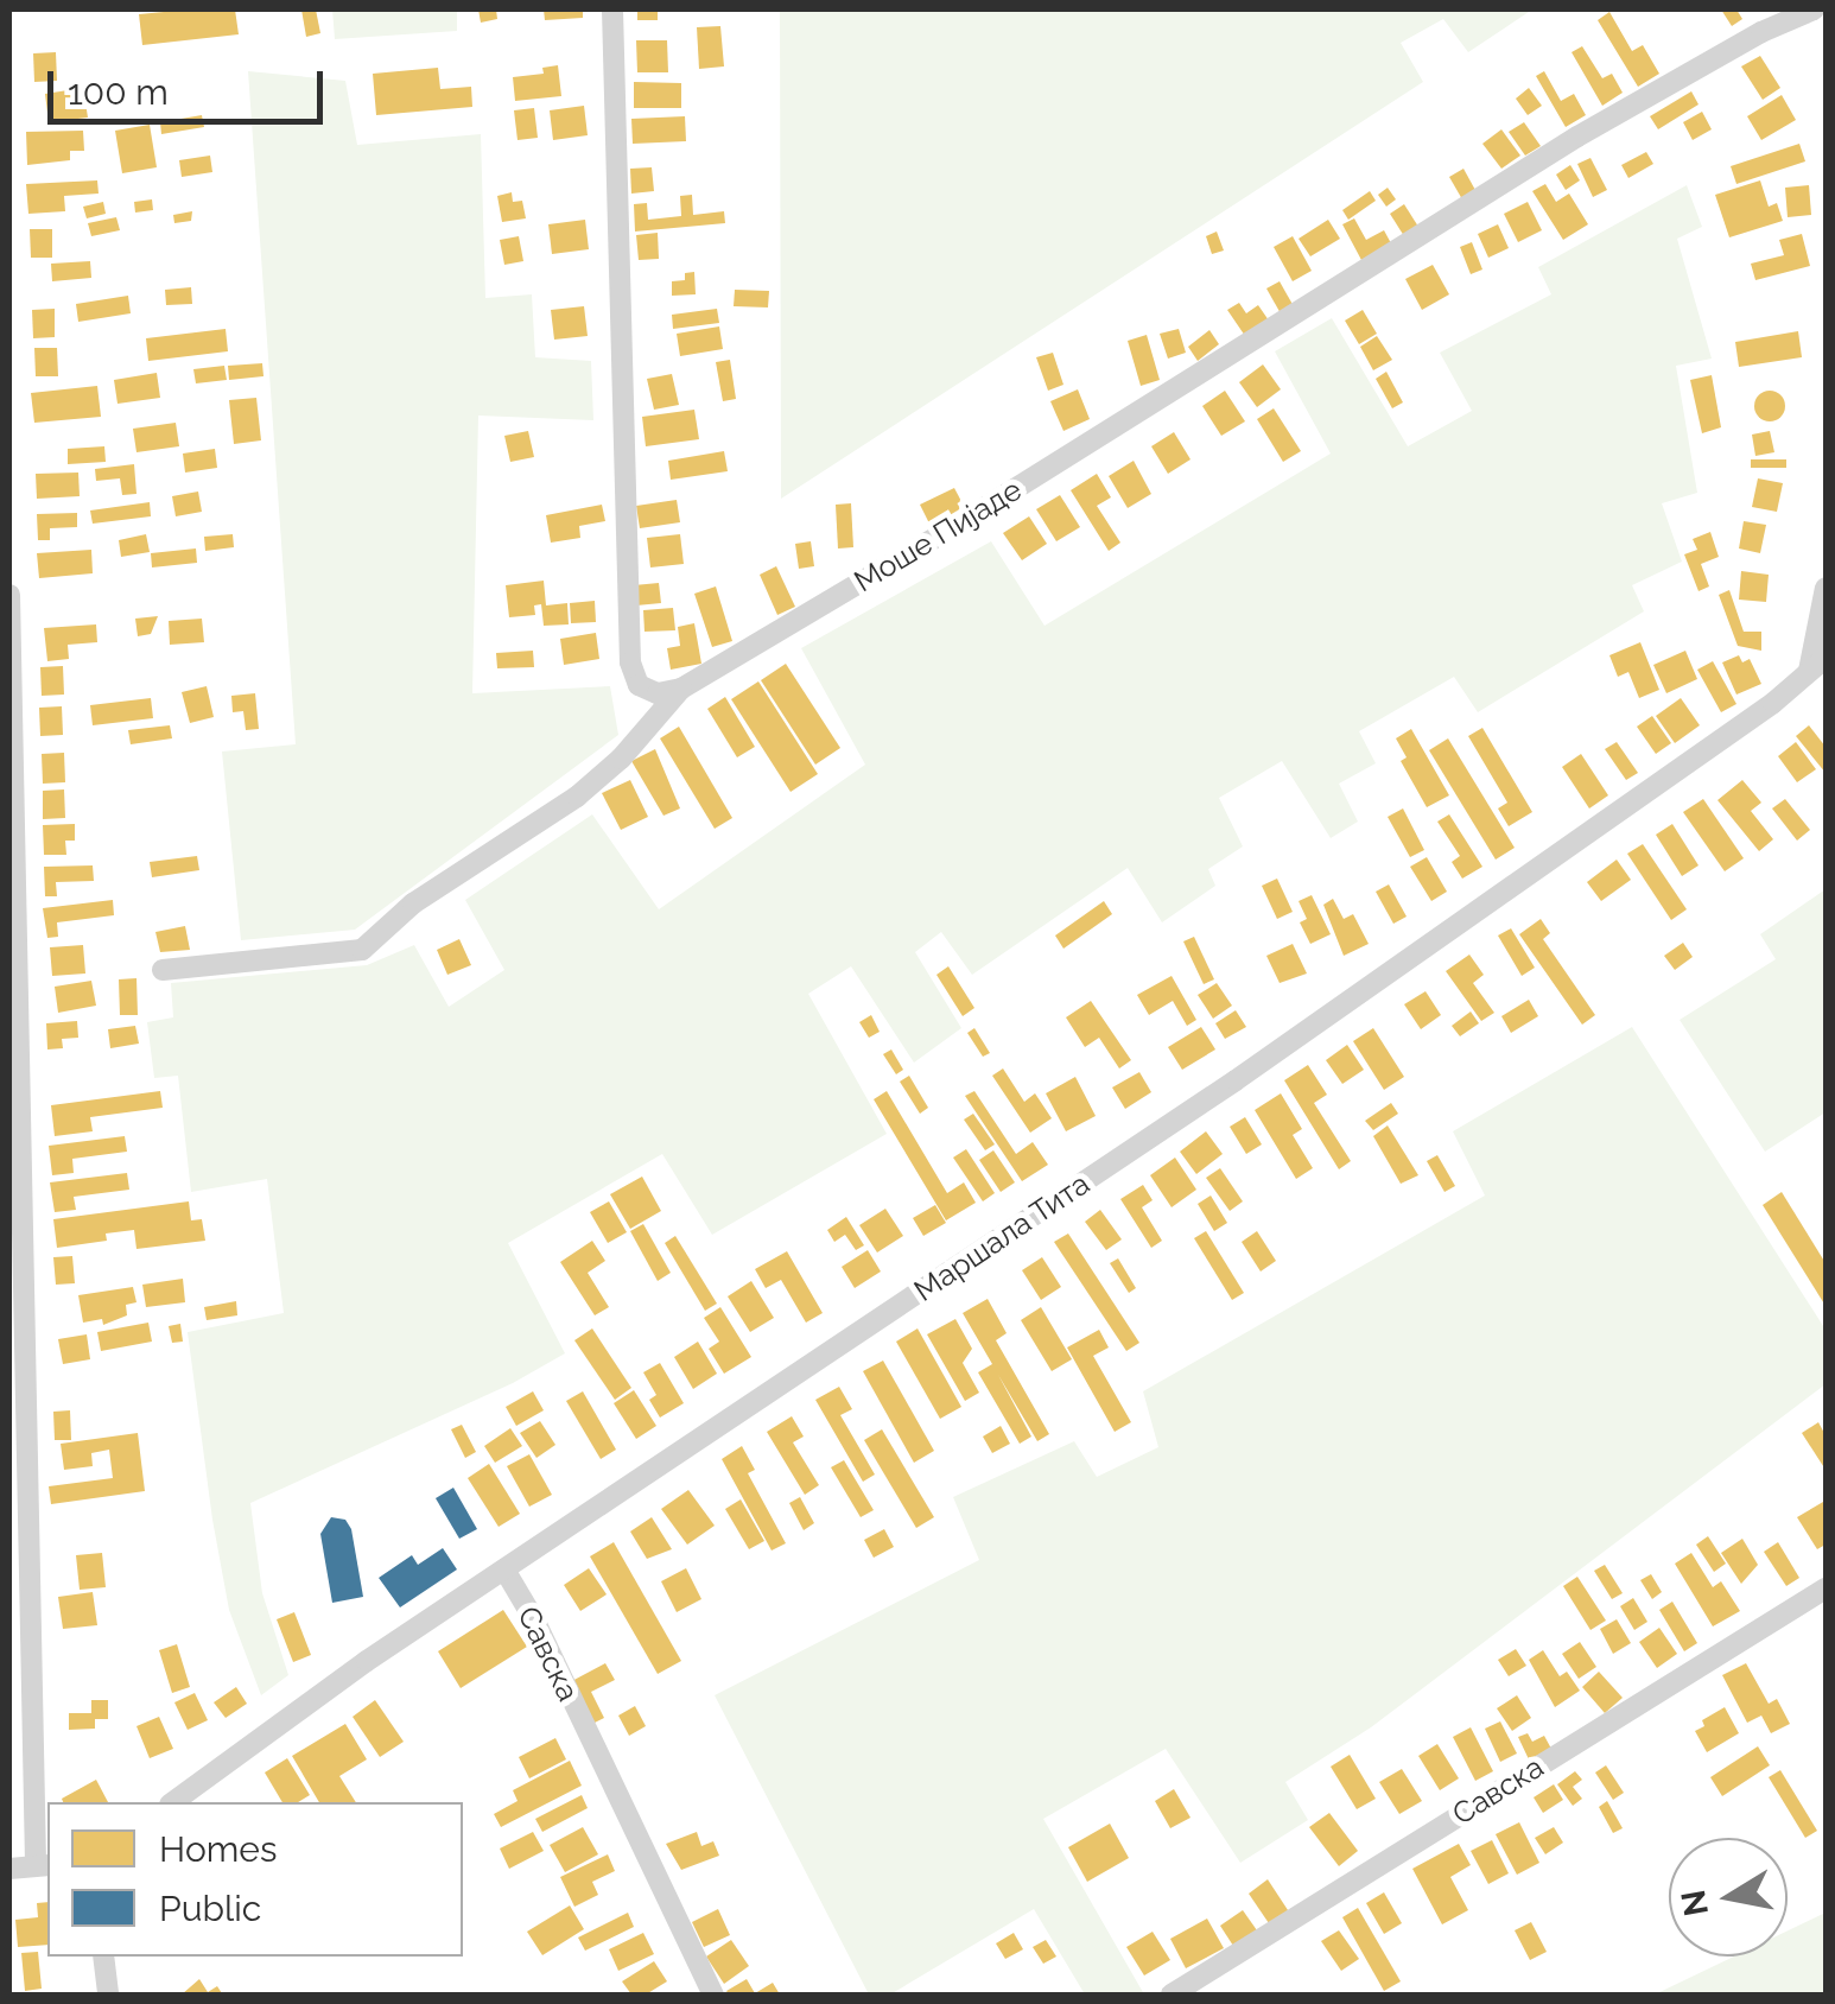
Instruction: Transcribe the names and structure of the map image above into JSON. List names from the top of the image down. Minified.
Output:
{"streets":{"street":["Моше Пијаде","Маршала Тита","Савска"]},"crossings":[["Маршала Тита","Савска"]],"legend":["Homes","Public"],"scale_bar":"100 m","north":"left"}
